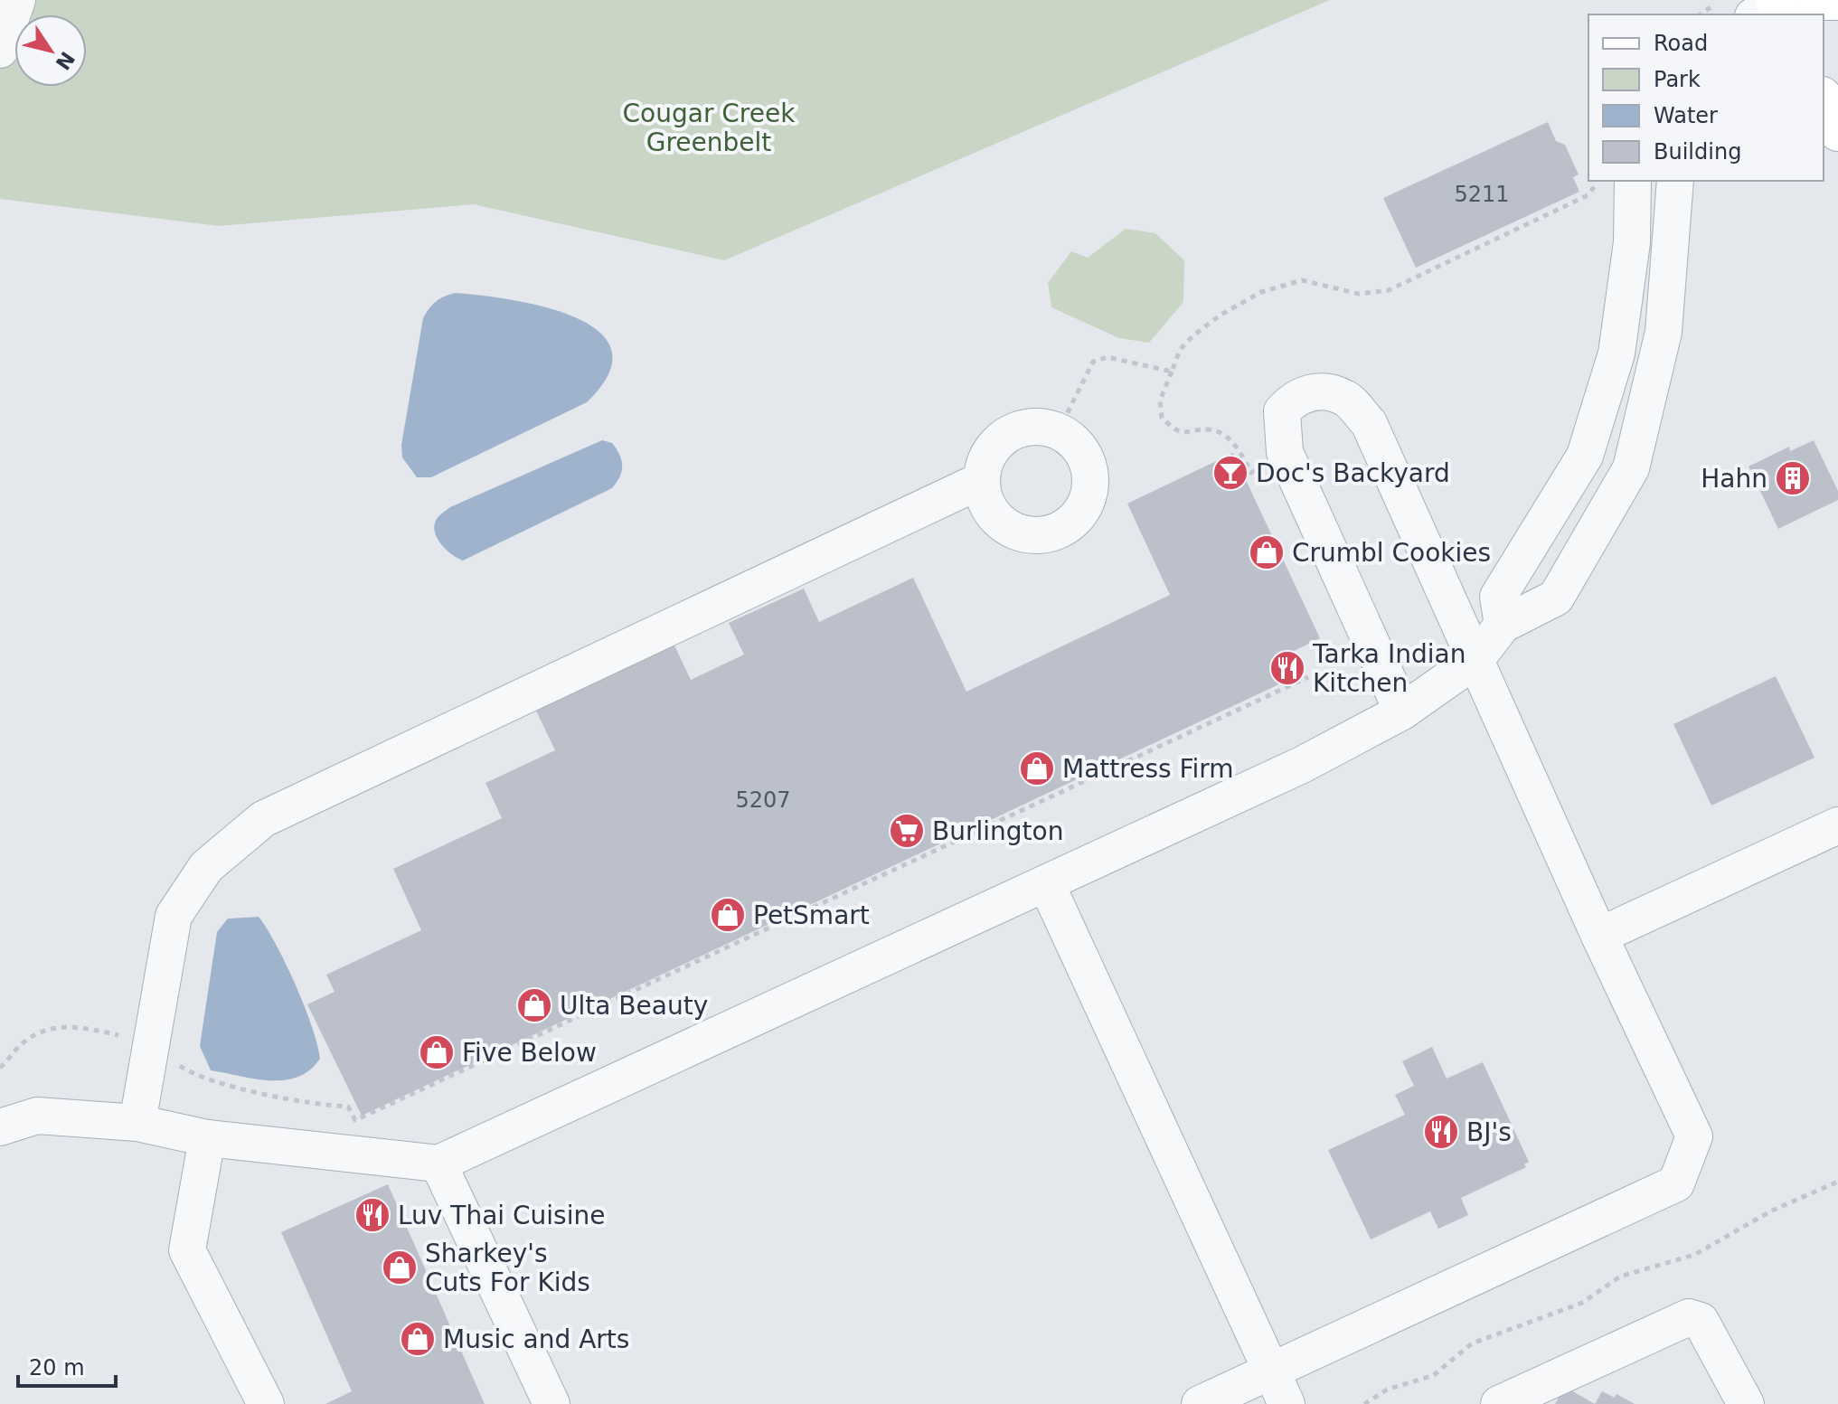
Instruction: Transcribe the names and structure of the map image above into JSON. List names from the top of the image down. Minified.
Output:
{"parks":["Cougar Creek Greenbelt"],"places":{"bar":["Doc's Backyard"],"building":["Hahn"],"shop":["Crumbl Cookies","Mattress Firm","PetSmart","Ulta Beauty","Five Below","Sharkey's Cuts For Kids","Music and Arts"],"restaurant":["Tarka Indian Kitchen","BJ's","Luv Thai Cuisine"],"supermarket":["Burlington"]},"house_numbers":["5211","5207"],"legend":["Road","Park","Water","Building"],"scale_bar":"20 m","north":"bottom right"}
